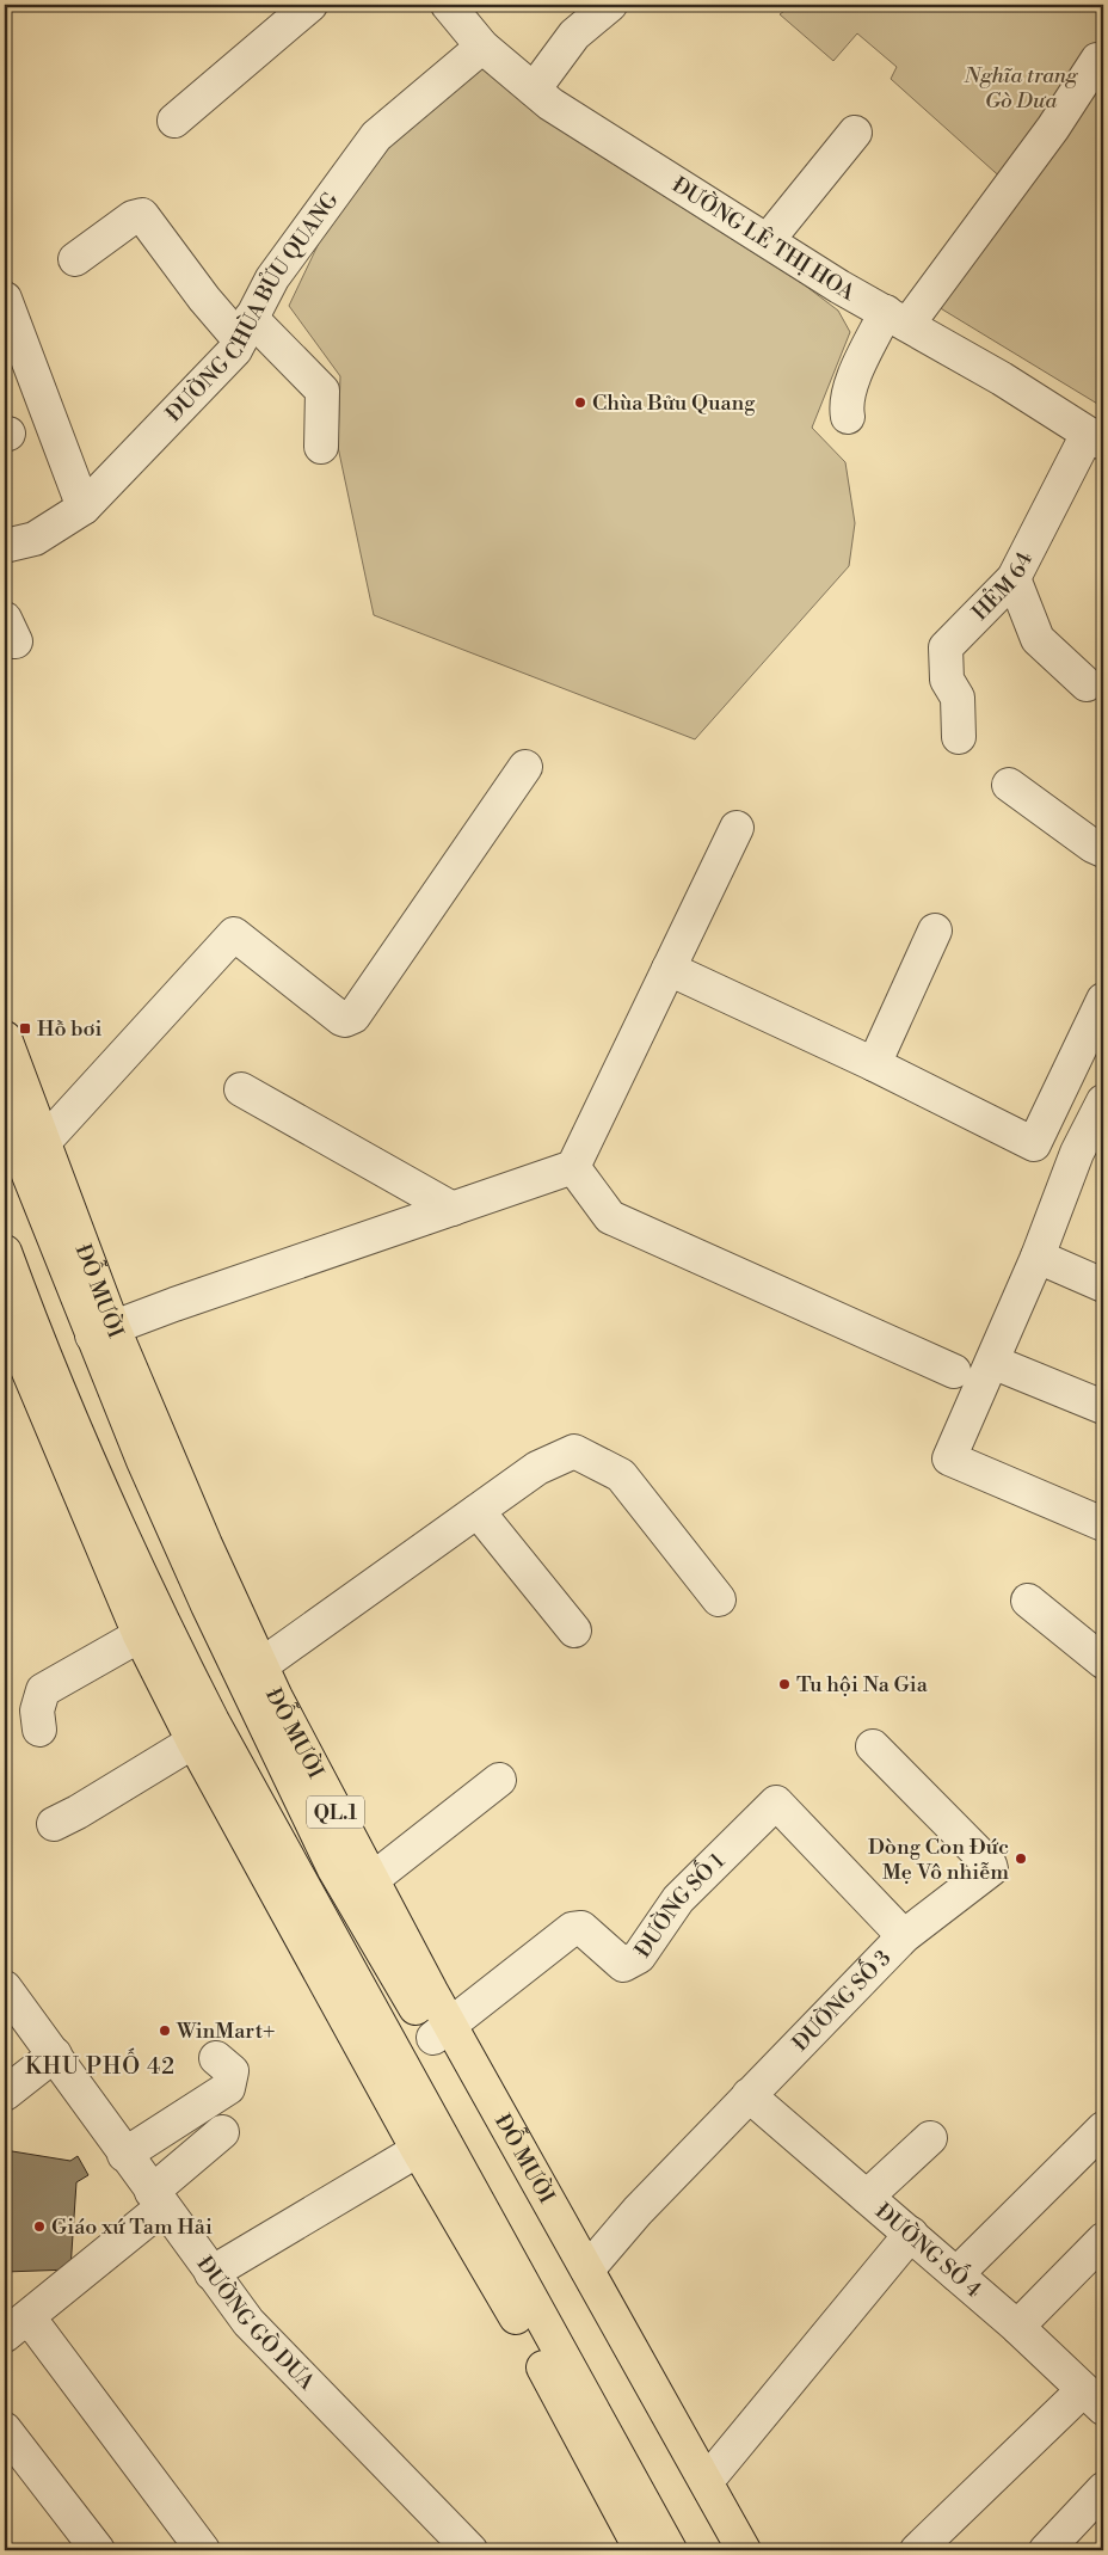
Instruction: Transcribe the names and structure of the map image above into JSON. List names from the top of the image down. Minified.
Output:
{"streets":{"highway":["ĐỖ MƯỜI","QL.1"],"street":["ĐƯỜNG LÊ THỊ HOA","ĐƯỜNG CHÙA BỬU QUANG","HẺM 64","ĐƯỜNG SỐ 1","ĐƯỜNG SỐ 3","ĐƯỜNG SỐ 4","ĐƯỜNG GÒ DƯA"]},"crossings":[["ĐƯỜNG LÊ THỊ HOA","ĐƯỜNG CHÙA BỬU QUANG"],["ĐƯỜNG LÊ THỊ HOA","HẺM 64"],["ĐỖ MƯỜI","ĐƯỜNG SỐ 1"],["ĐỖ MƯỜI","ĐƯỜNG SỐ 3"],["ĐƯỜNG SỐ 1","ĐƯỜNG SỐ 3"],["ĐƯỜNG SỐ 3","ĐƯỜNG SỐ 4"]],"districts":["KHU PHỐ 42"],"parks":["Nghĩa trang Gò Dưa"],"places":{"other":["Chùa Bửu Quang","Tu hội Na Gia","Dòng Con Đức Mẹ Vô nhiễm","WinMart+","Giáo xứ Tam Hải"],"transit":["Hồ bơi"]}}
